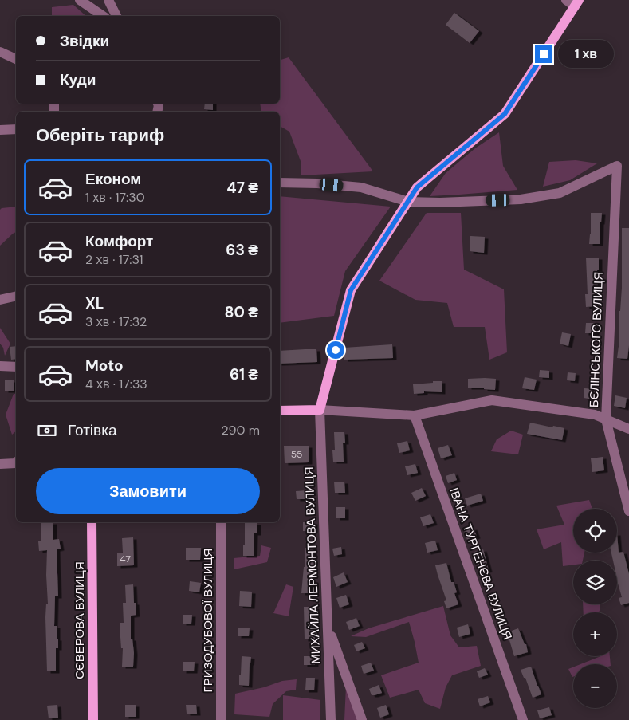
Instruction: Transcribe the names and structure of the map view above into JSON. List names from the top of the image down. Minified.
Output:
{"streets":{"main road":["СЄВЕРОВА ВУЛИЦЯ"],"street":["БЄЛІНСЬКОГО ВУЛИЦЯ","ІВАНА ТУРГЕНЄВА ВУЛИЦЯ","МИХАЙЛА ЛЕРМОНТОВА ВУЛИЦЯ","ГРИЗОДУБОВОЇ ВУЛИЦЯ"]},"house_numbers":["55","47"],"page":{"banner":["Звідки","Куди"],"bubble":"1 хв","heading":"Оберіть тариф","list":[{"name":"Економ","note":"1 хв · 17:30","value":"47 ₴"},{"name":"Комфорт","note":"2 хв · 17:31","value":"63 ₴"},{"name":"XL","note":"3 хв · 17:32","value":"80 ₴"},{"name":"Moto","note":"4 хв · 17:33","value":"61 ₴"}],"pay":["Готівка","290 m"],"buttons":"Замовити","map_buttons":["+","−"]}}
